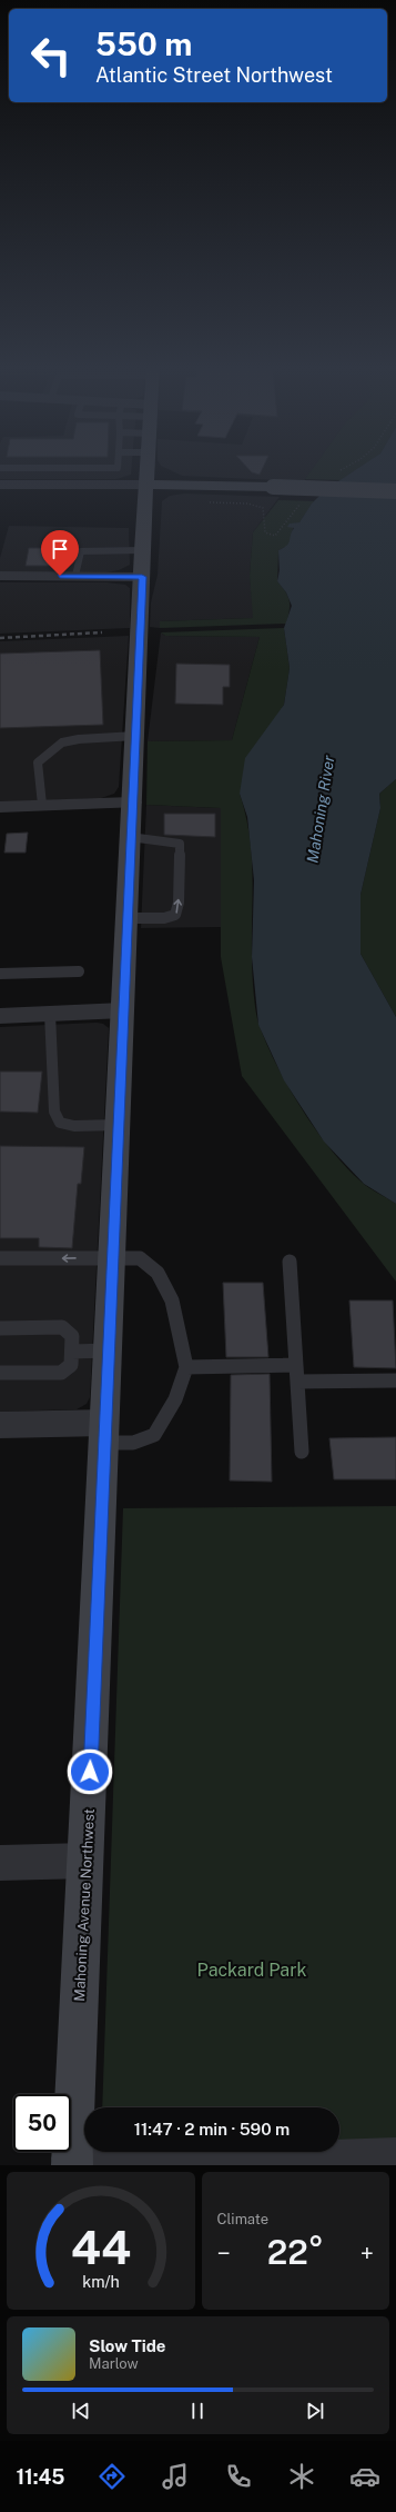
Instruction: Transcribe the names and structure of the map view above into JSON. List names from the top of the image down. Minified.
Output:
{"streets":{"main road":["Mahoning Avenue Northwest"]},"water":["Mahoning River"],"parks":["Packard Park"],"page":{"turn":["550 m","Atlantic Street Northwest"],"limit":"50","trip":"11:47 · 2 min · 590 m","tile":"Climate","heat":["−","22°","+"],"song":["Slow Tide","Marlow"],"tabs":"11:45","gauge":["44","km/h"]}}
